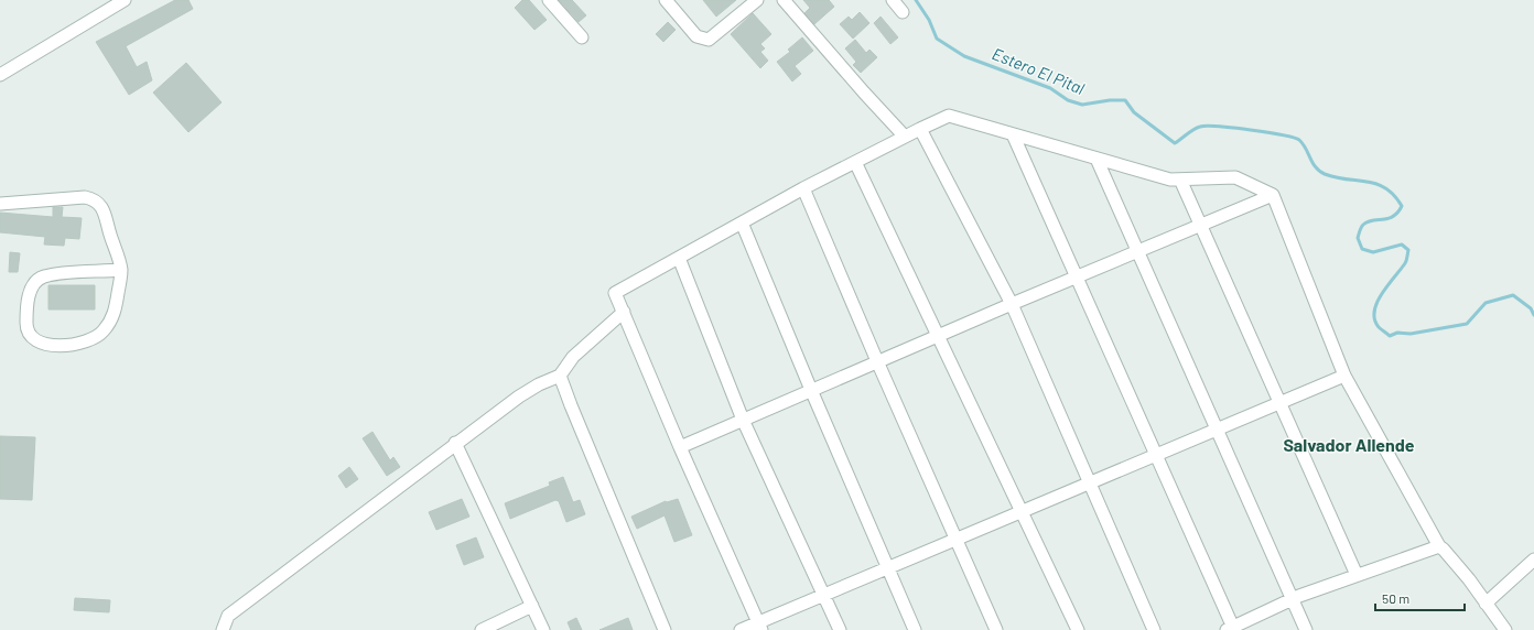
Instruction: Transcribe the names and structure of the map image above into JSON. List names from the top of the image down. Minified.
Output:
{"districts":["Salvador Allende"],"water":["Estero El Pital"],"scale_bar":"50 m"}
